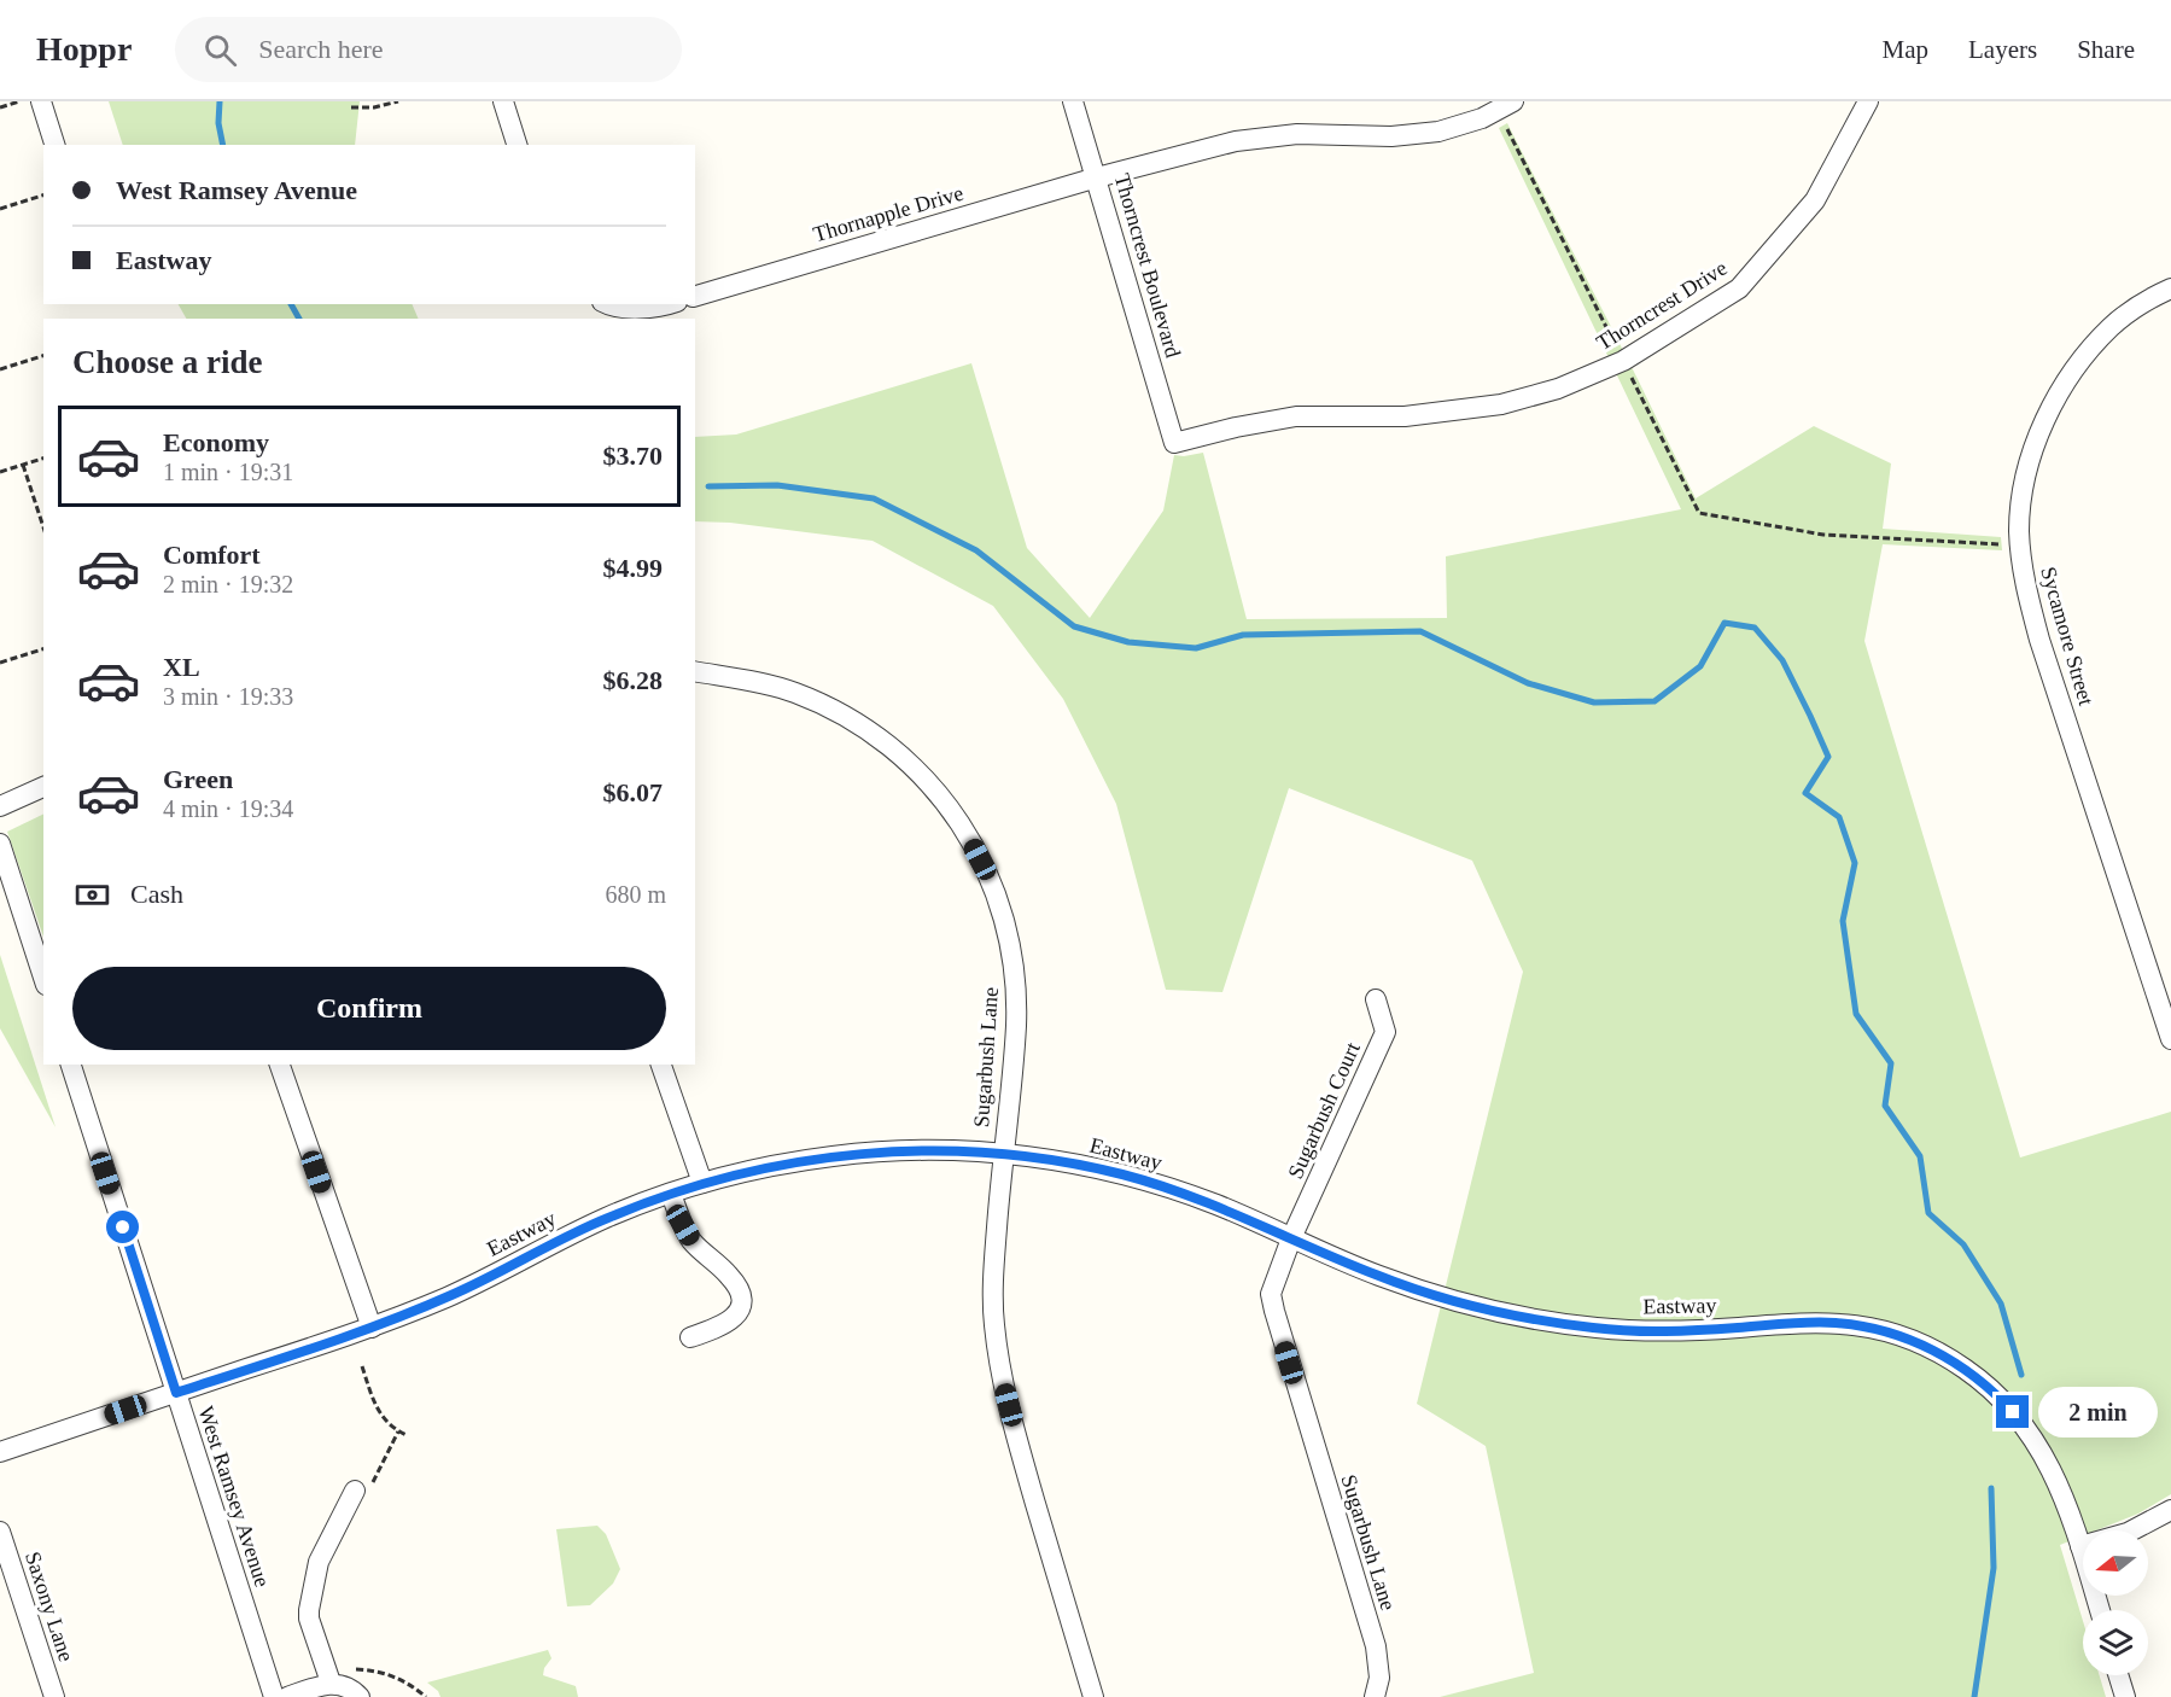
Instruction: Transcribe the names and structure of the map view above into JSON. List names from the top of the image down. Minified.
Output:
{"streets":{"street":["Thornapple Drive","Thorncrest Boulevard","Thorncrest Drive","Sycamore Street","Sugarbush Lane","Sugarbush Court","Eastway","West Ramsey Avenue","Saxony Lane"]},"crossings":[["Thornapple Drive","Thorncrest Boulevard"],["Thorncrest Boulevard","Thorncrest Drive"],["Sugarbush Lane","Sugarbush Court"],["Sugarbush Lane","Eastway"],["Sugarbush Court","Eastway"],["Eastway","West Ramsey Avenue"]],"north":"left","page":{"header":"Hoppr","search":"Search here","nav":["Map","Layers","Share"],"banner":["West Ramsey Avenue","Eastway"],"heading":"Choose a ride","list":[{"name":"Economy","note":"1 min · 19:31","value":"$3.70"},{"name":"Comfort","note":"2 min · 19:32","value":"$4.99"},{"name":"XL","note":"3 min · 19:33","value":"$6.28"},{"name":"Green","note":"4 min · 19:34","value":"$6.07"}],"pay":["Cash","680 m"],"buttons":"Confirm","bubble":"2 min"}}
